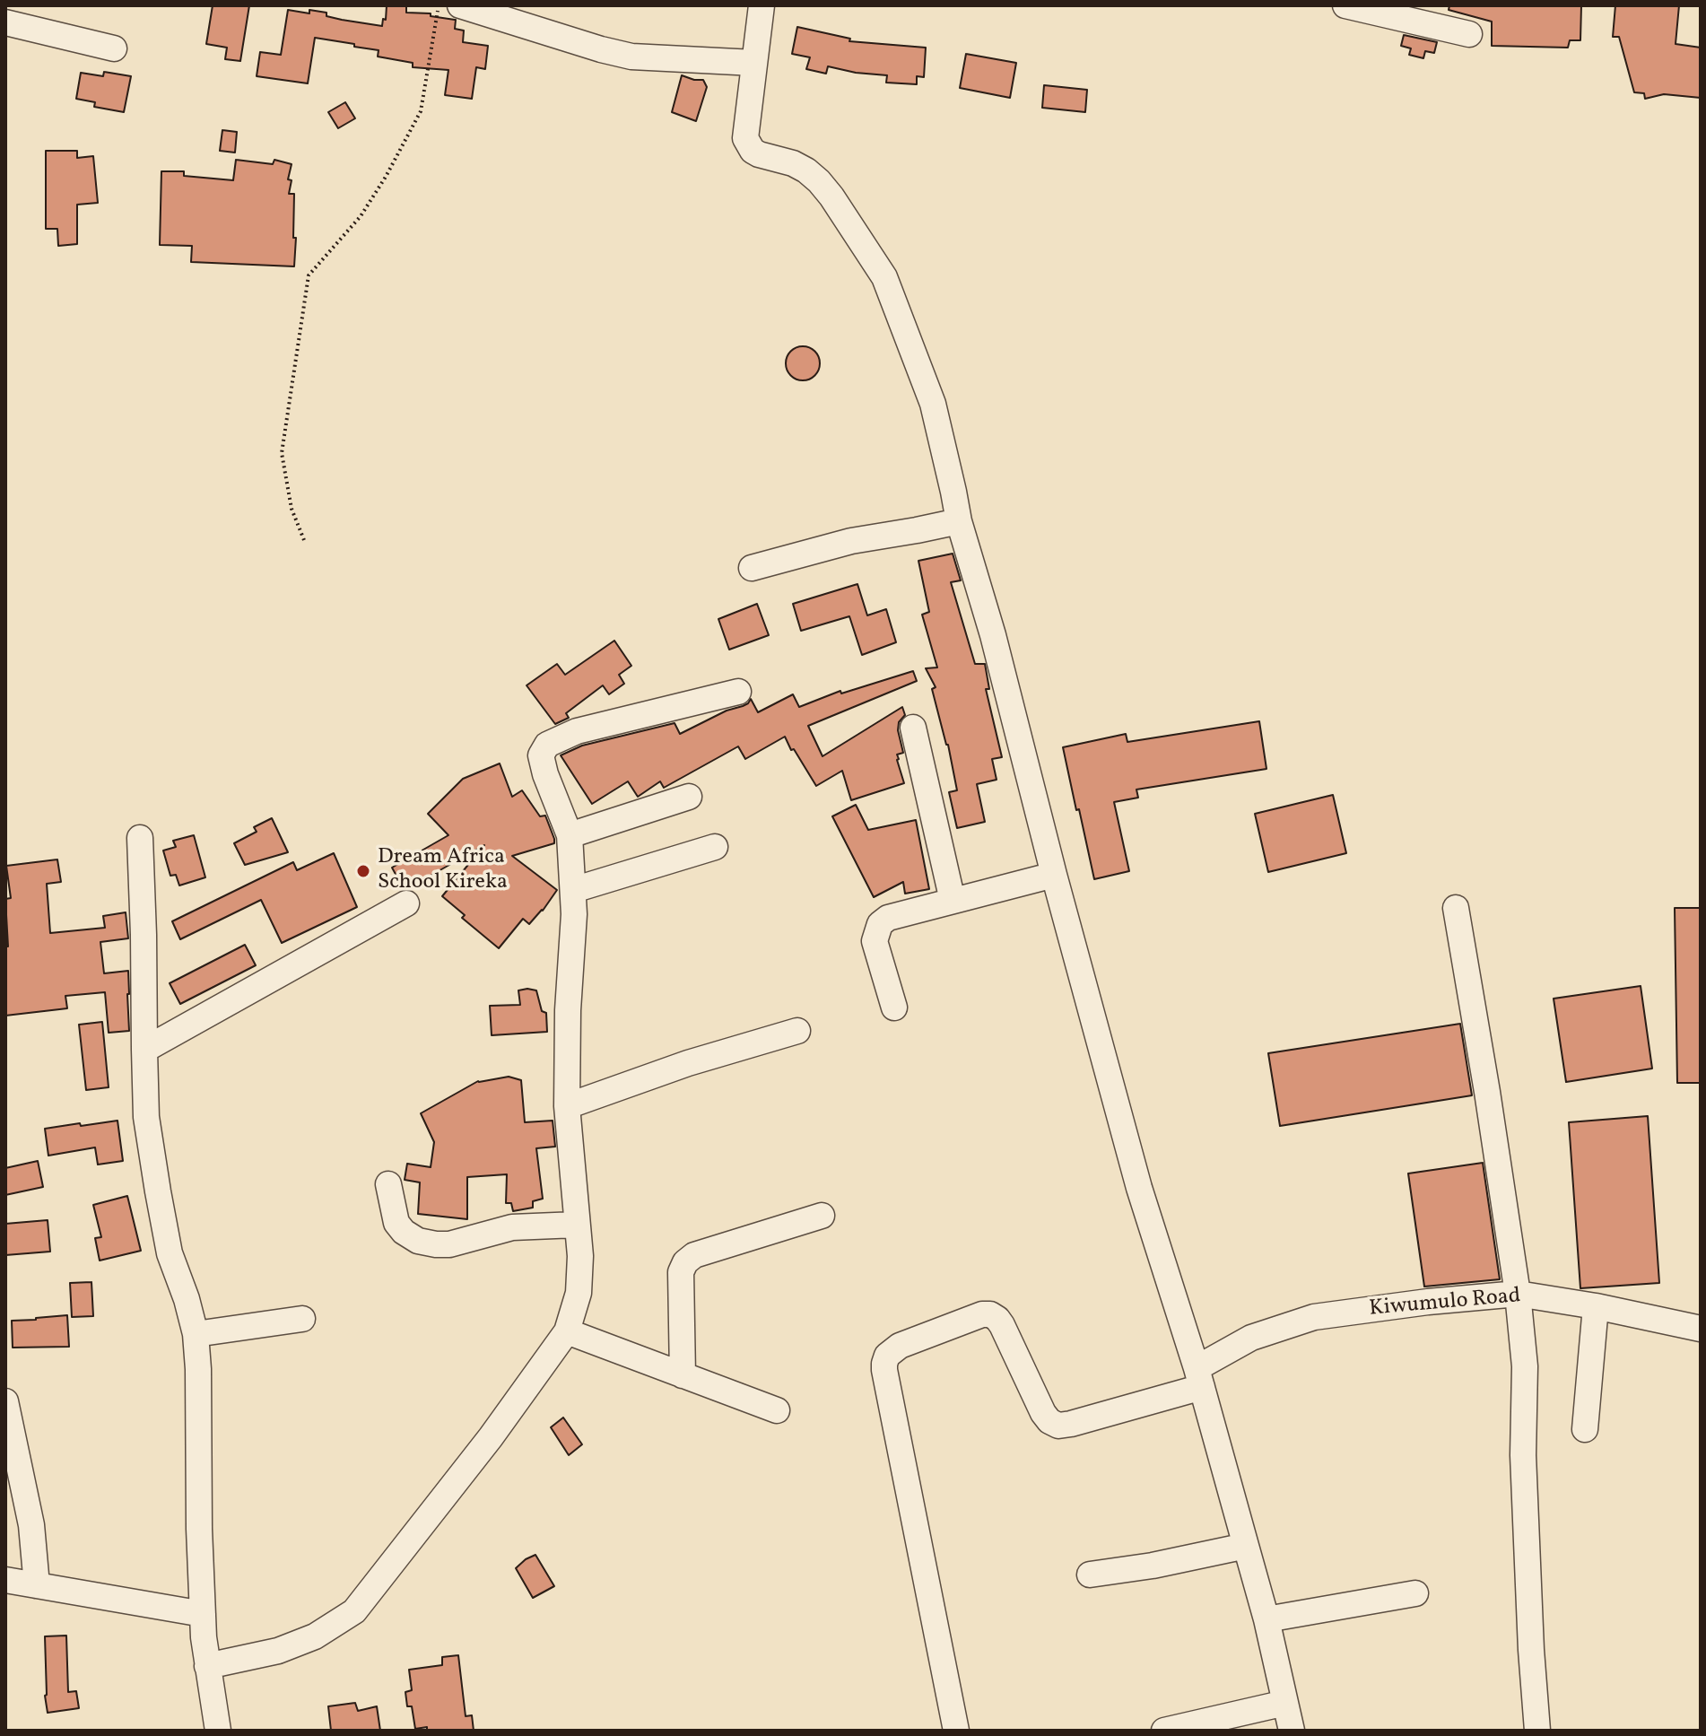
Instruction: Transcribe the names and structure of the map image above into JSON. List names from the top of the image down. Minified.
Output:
{"streets":{"street":["Kiwumulo Road"]},"places":["Dream Africa School Kireka"]}
